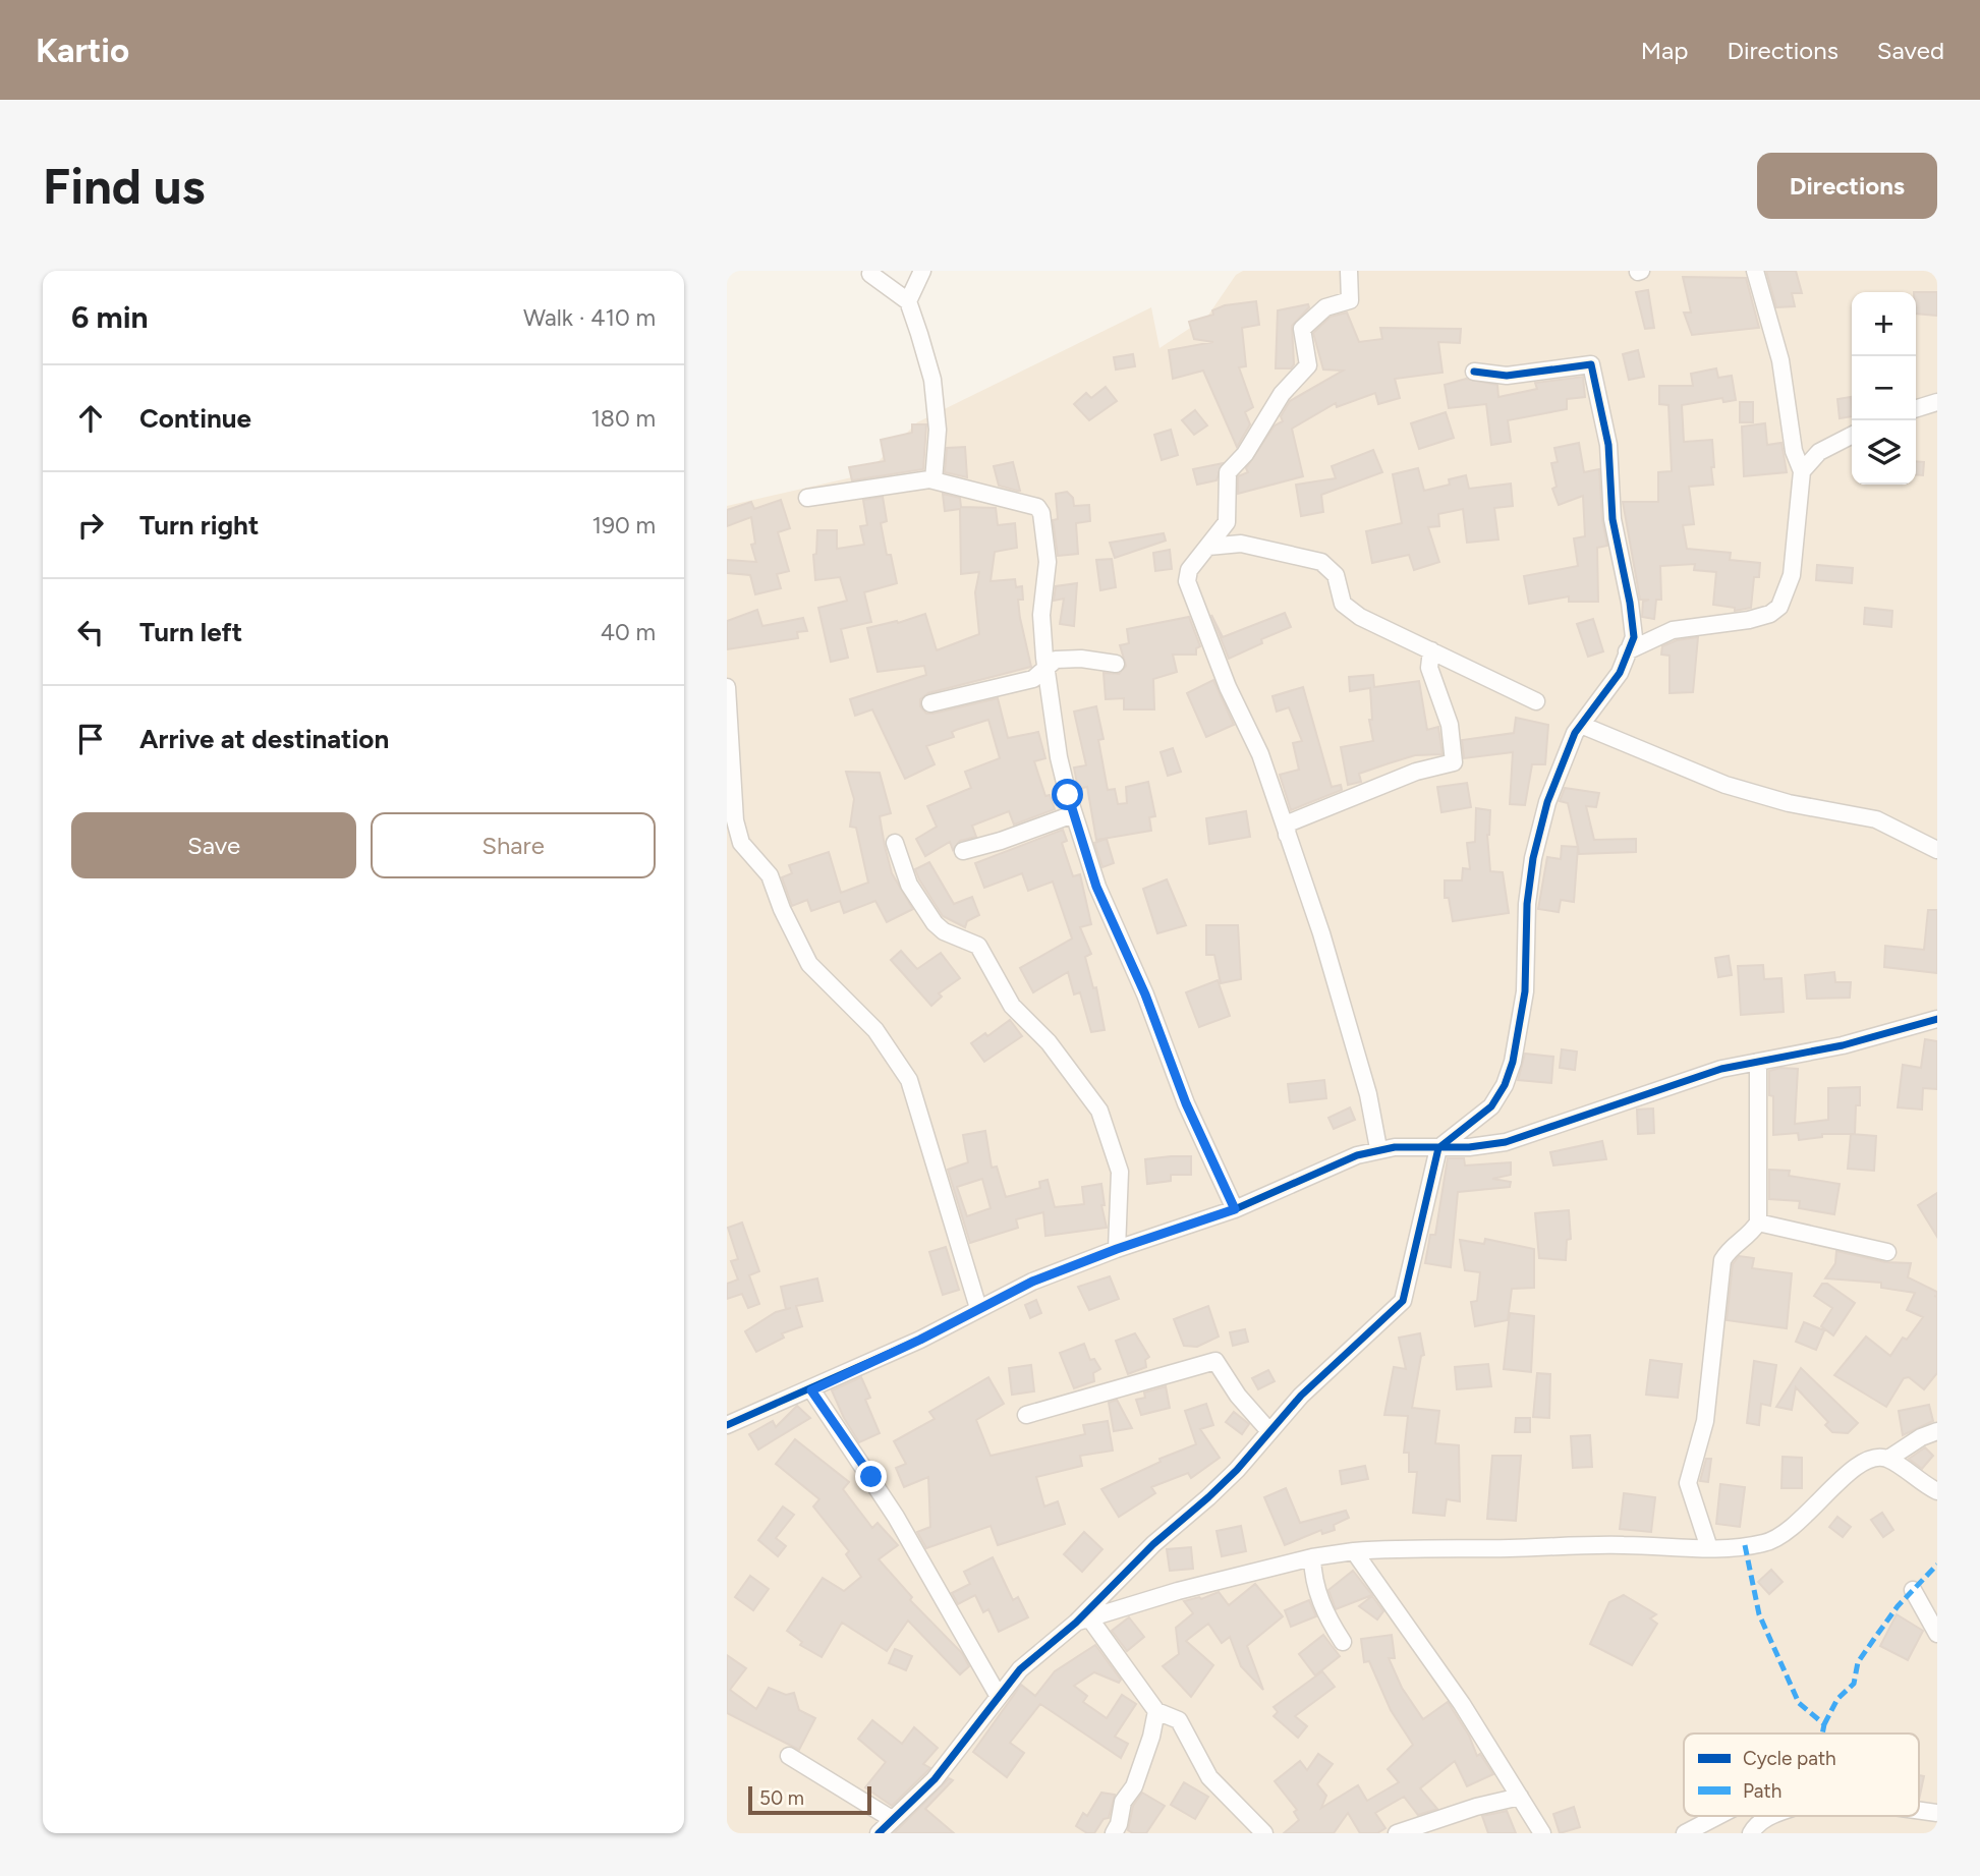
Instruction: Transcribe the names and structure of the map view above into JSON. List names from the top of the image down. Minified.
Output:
{"legend":["Cycle path","Path"],"scale_bar":"50 m","page":{"header":"Kartio","nav":["Map","Directions","Saved"],"buttons":["Directions",["Save","Share"]],"title":"Find us","heading":["6 min","Walk · 410 m"],"map_buttons":["+","−"],"list":[["Continue","180 m"],["Turn right","190 m"],["Turn left","40 m"],"Arrive at destination"],"scale":"50 m"}}
